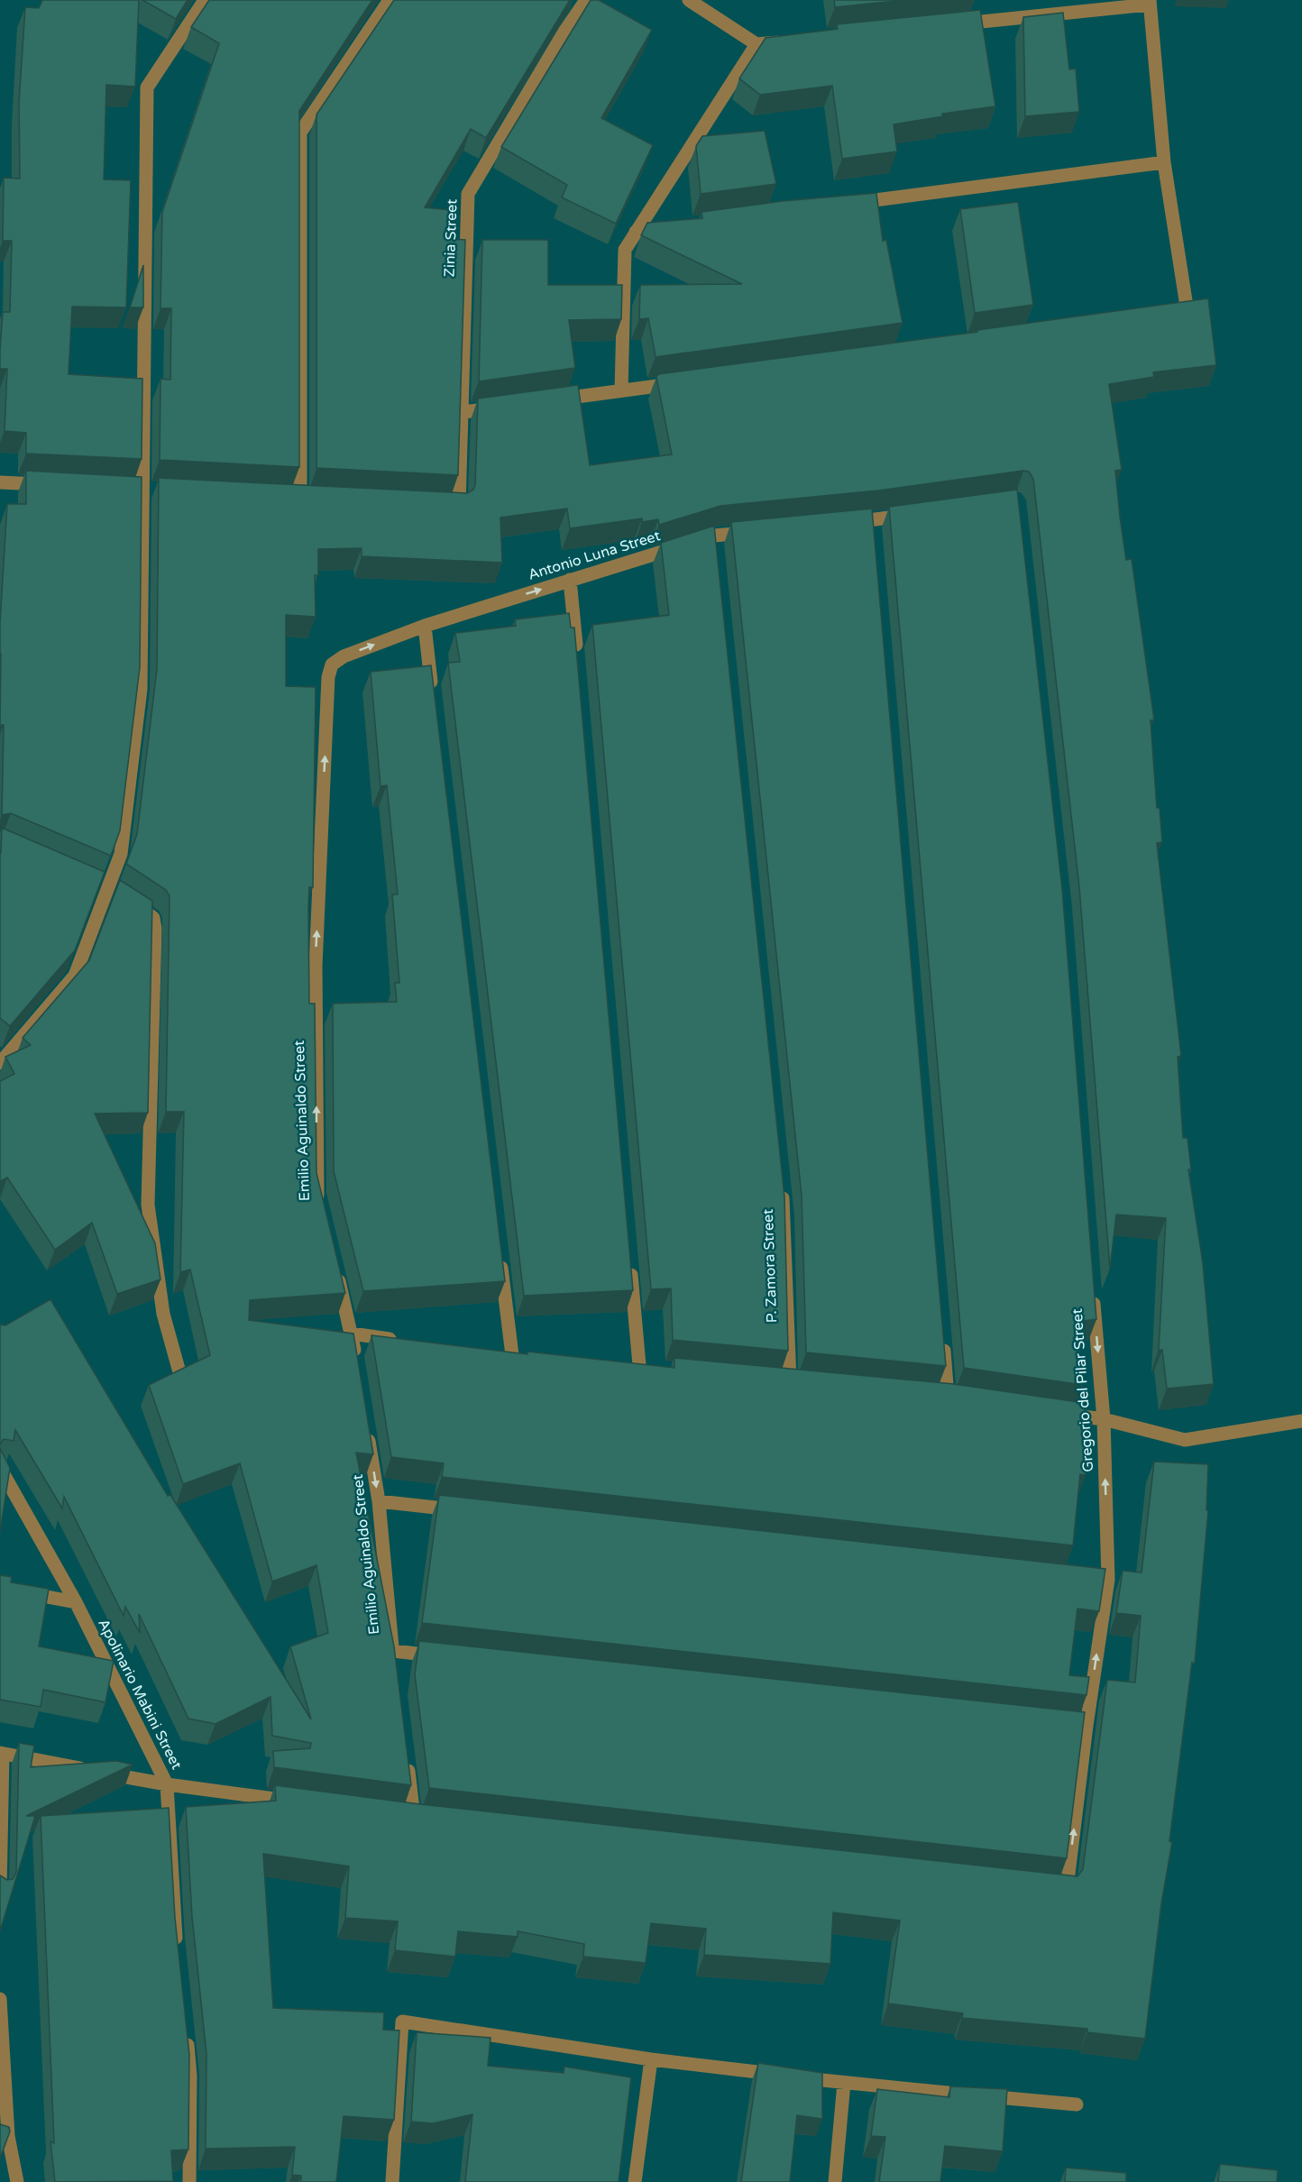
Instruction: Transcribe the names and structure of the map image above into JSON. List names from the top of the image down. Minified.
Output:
{"streets":{"street":["Zinia Street","Antonio Luna Street","Emilio Aguinaldo Street","P. Zamora Street","Gregorio del Pilar Street","Apolinario Mabini Street"]},"crossings":[["Antonio Luna Street","Emilio Aguinaldo Street"]],"one_way":["Antonio Luna Street"]}
